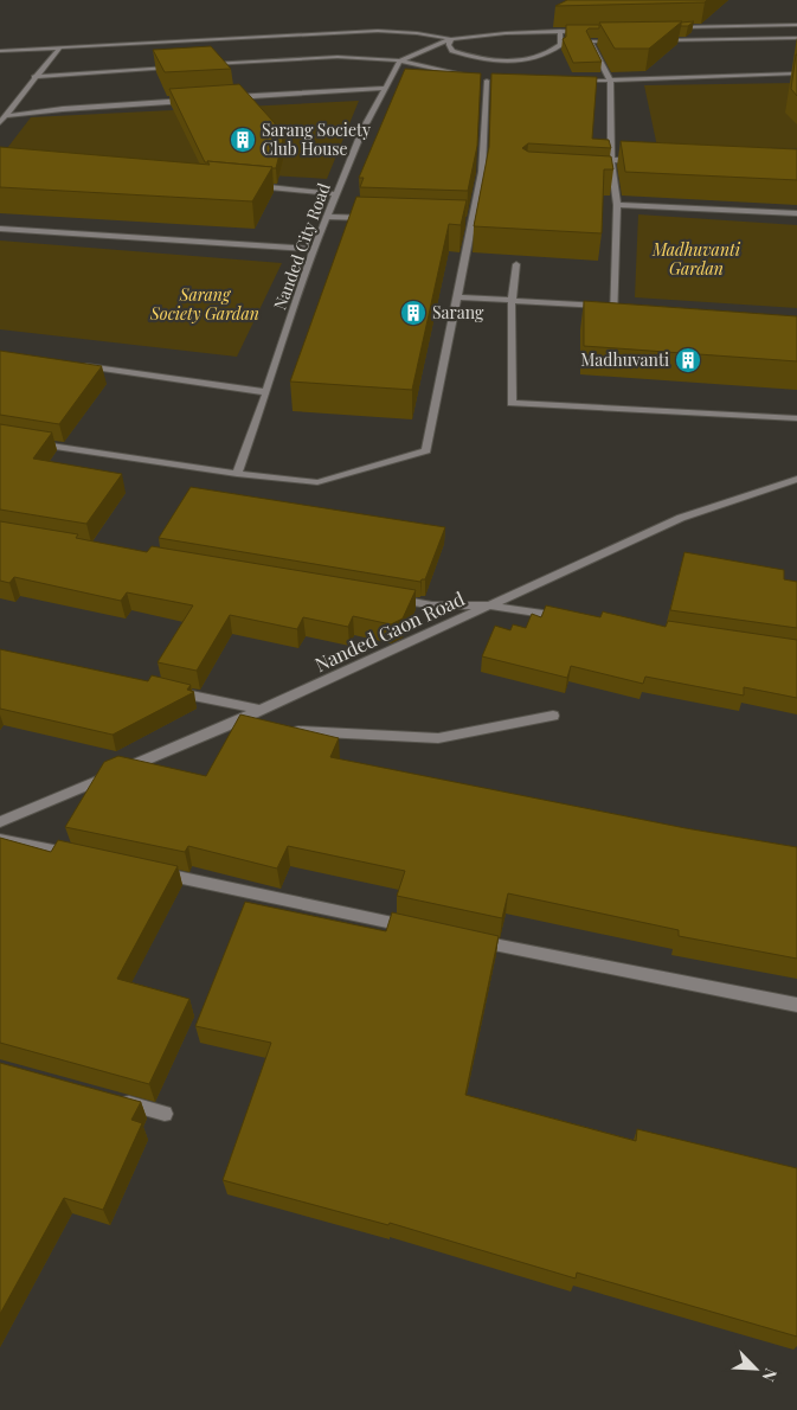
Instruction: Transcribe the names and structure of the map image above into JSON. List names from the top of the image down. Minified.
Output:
{"streets":{"street":["Nanded City Road","Nanded Gaon Road"]},"parks":["Madhuvanti Gardan","Sarang Society Gardan"],"places":{"building":["Sarang Society Club House","Sarang","Madhuvanti"]},"north":"bottom right"}
